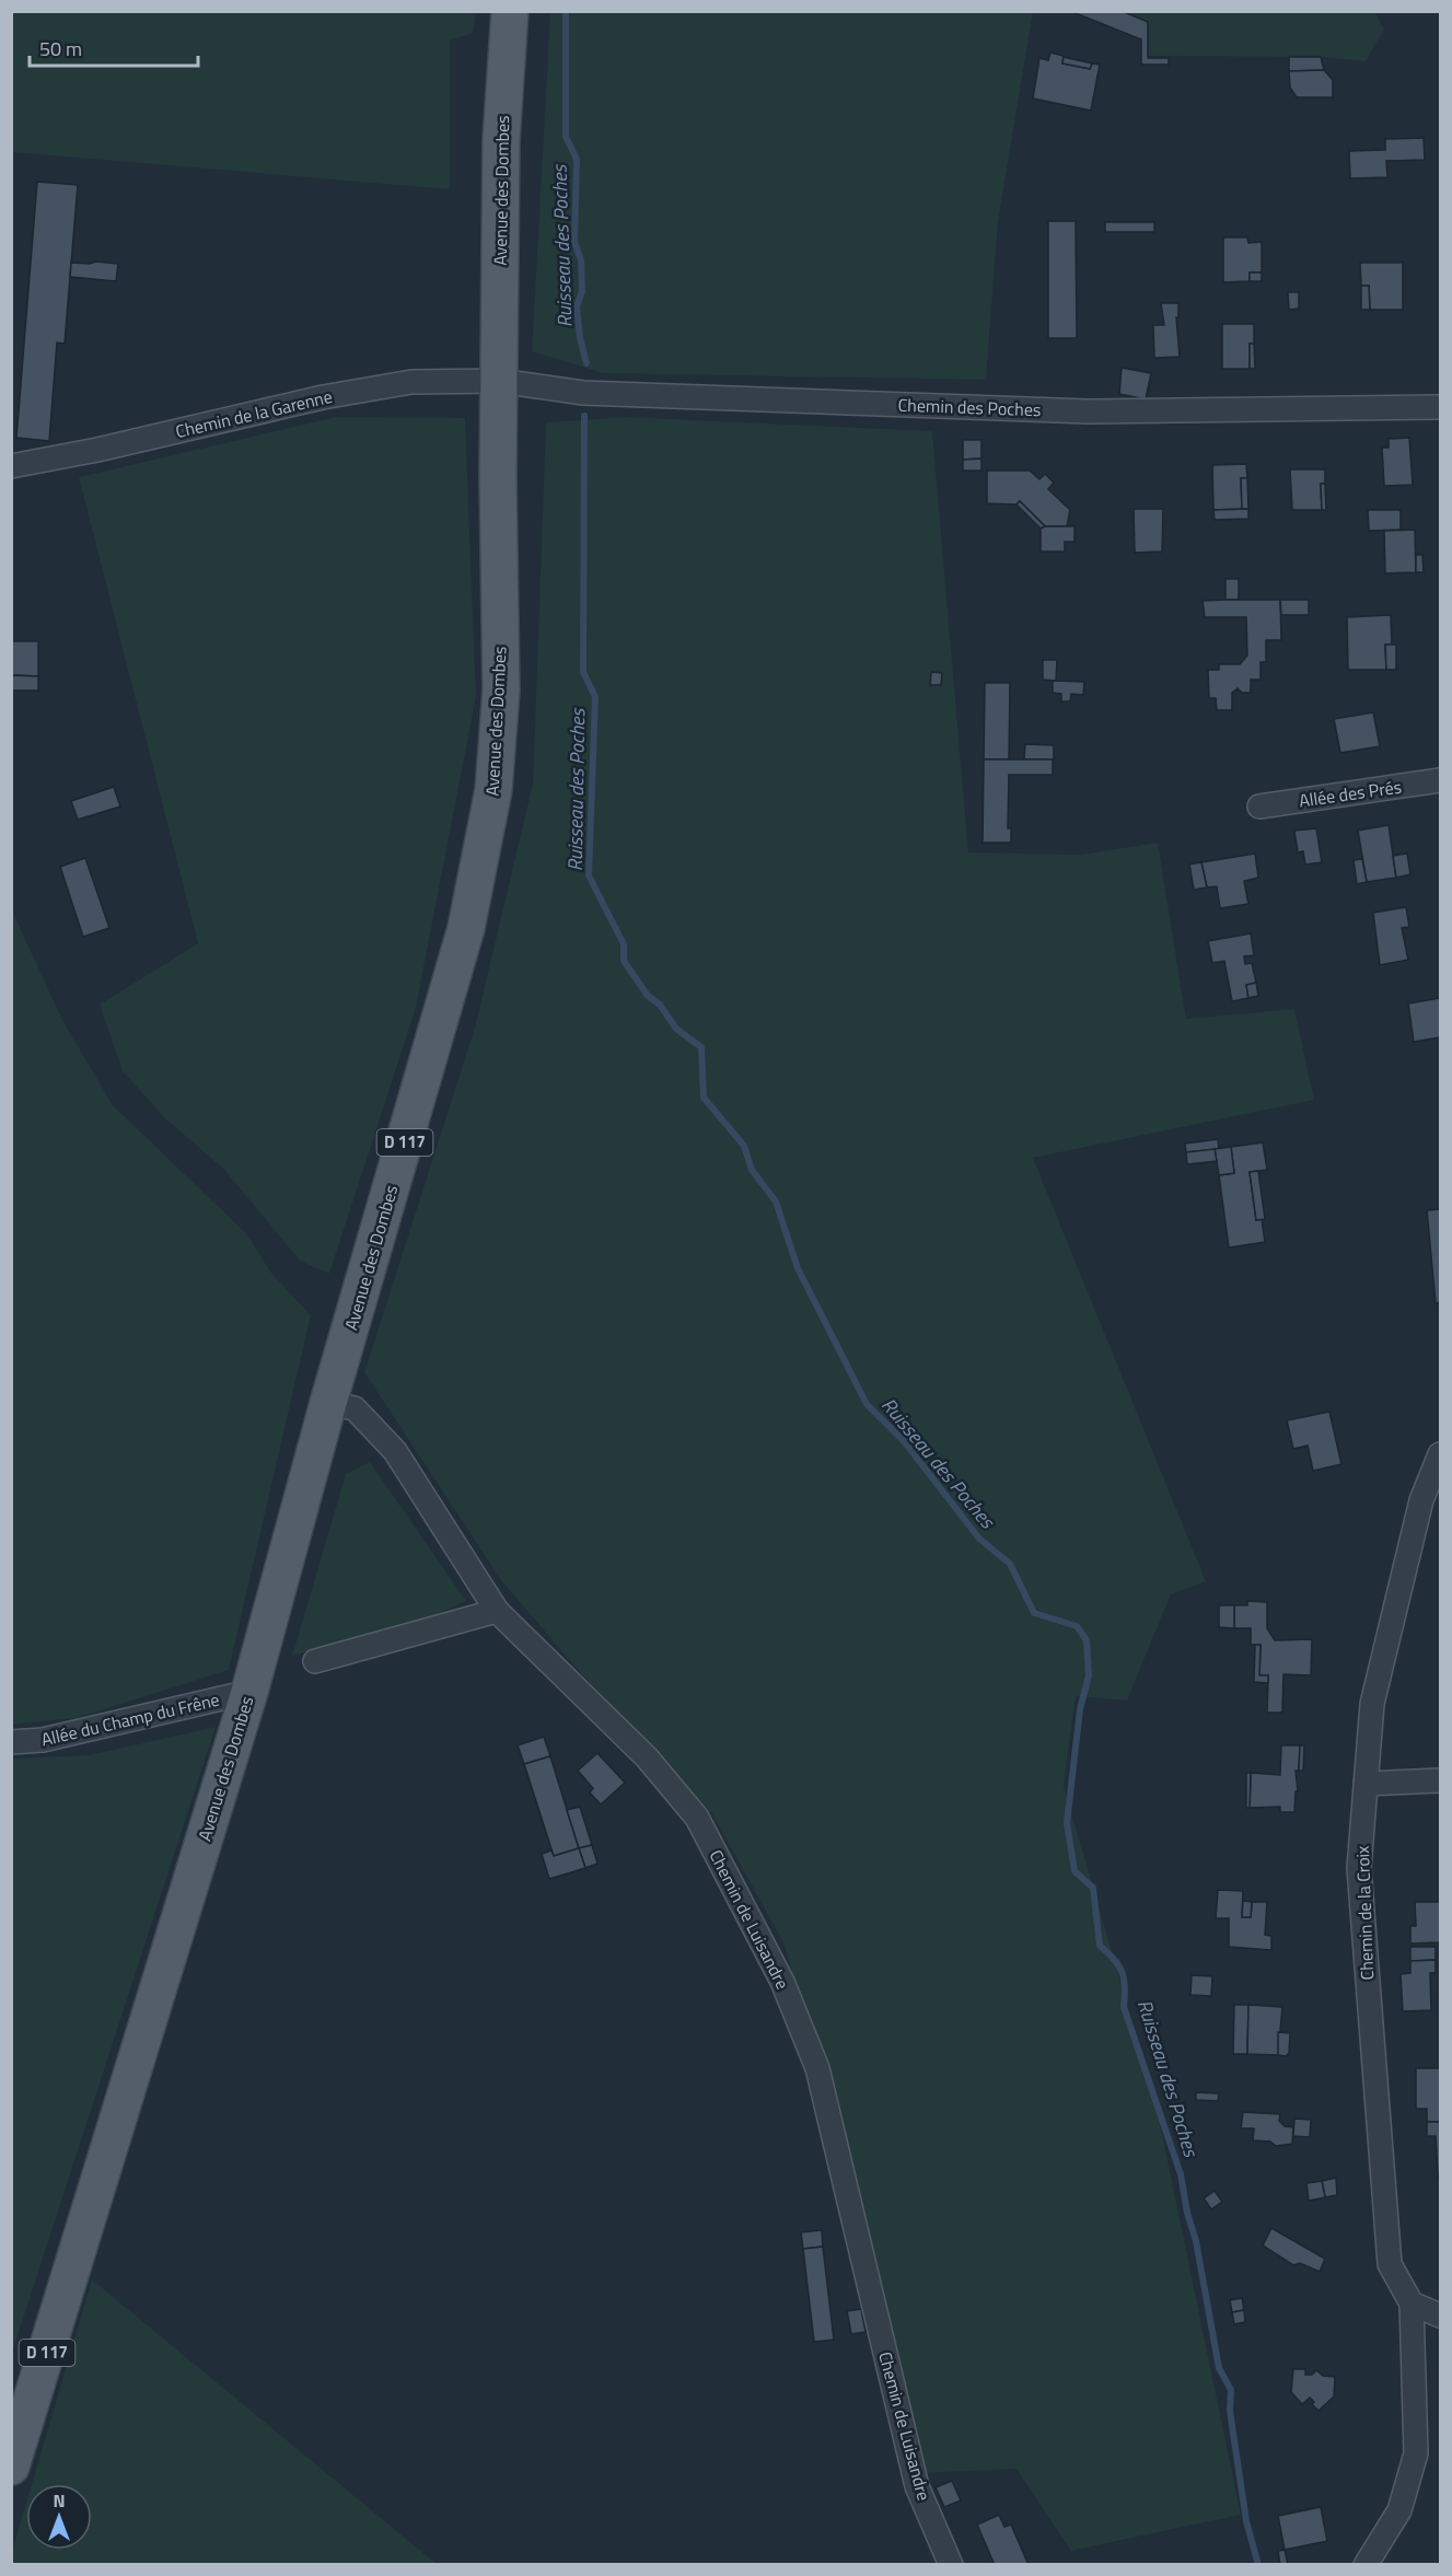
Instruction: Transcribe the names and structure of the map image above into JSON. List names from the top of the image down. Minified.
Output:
{"streets":{"main road":["Avenue des Dombes","D 117"],"street":["Chemin des Poches","Chemin de la Garenne","Allée des Prés","Allée du Champ du Frêne","Chemin de la Croix","Chemin de Luisandre"]},"crossings":[["Avenue des Dombes","Chemin des Poches"],["Avenue des Dombes","Chemin de la Garenne"],["Avenue des Dombes","Allée du Champ du Frêne"],["Avenue des Dombes","Chemin de Luisandre"],["Chemin des Poches","Chemin de la Garenne"]],"water":["Ruisseau des Poches"],"scale_bar":"50 m","north":"top"}
